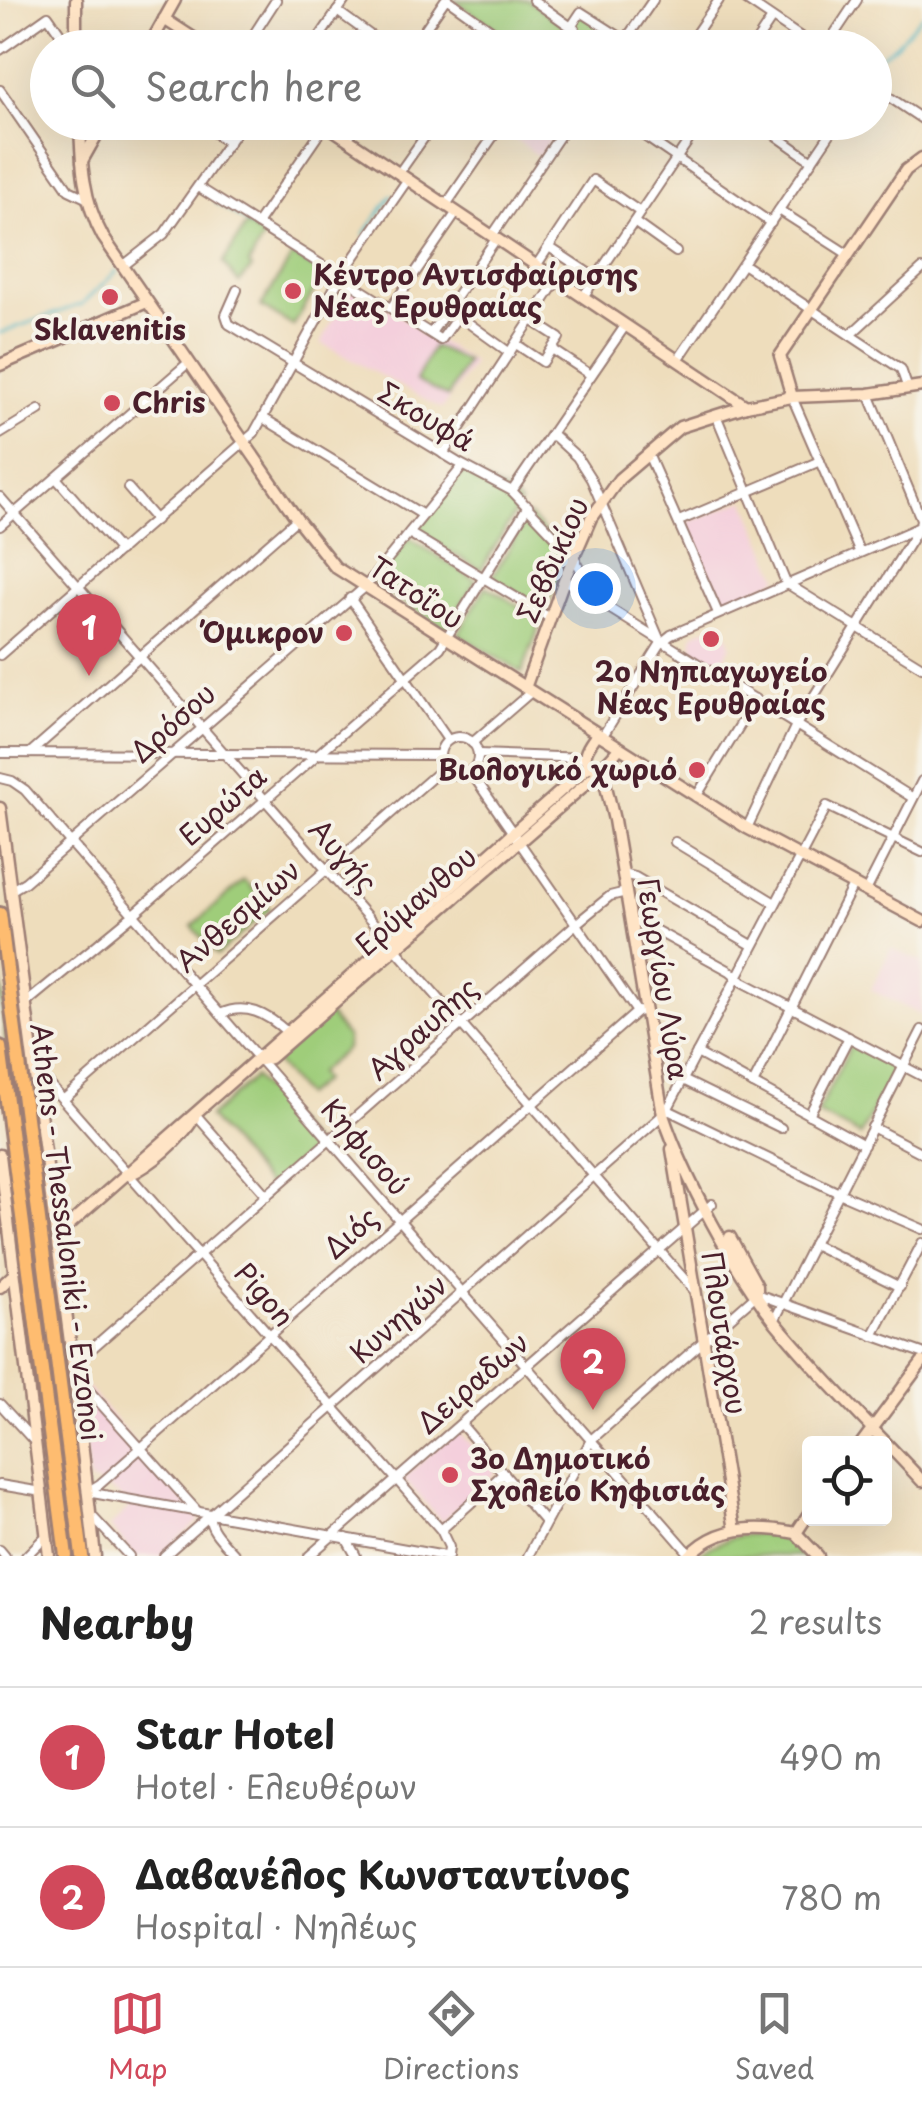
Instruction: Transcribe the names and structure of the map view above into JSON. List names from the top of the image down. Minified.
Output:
{"streets":{"highway":["Athens - Thessaloniki - Evzonoi"],"main road":["Σεβδικίου","Τατοΐου","Ερύμανθου","Γεωργίου Λύρα","Πλουτάρχου"],"street":["Σκουφά","Δρόσου","Ευρώτα","Αυγής","Ανθεσμίων","Αγραυλης","Κηφισού","Διός","Pigon","Κυνηγών","Δειραδων"]},"crossings":[["Σκουφά","Σεβδικίου"],["Σκουφά","Δρόσου"],["Σκουφά","Ευρώτα"],["Σεβδικίου","Τατοΐου"],["Τατοΐου","Δρόσου"],["Τατοΐου","Ευρώτα"],["Τατοΐου","Ερύμανθου"],["Δρόσου","Αυγής"],["Δρόσου","Κηφισού"],["Ευρώτα","Αυγής"],["Ευρώτα","Κηφισού"],["Αυγής","Ερύμανθου"],["Αυγής","Ανθεσμίων"],["Αυγής","Αγραυλης"],["Αυγής","Διός"],["Αυγής","Κυνηγών"],["Αυγής","Πλουτάρχου"],["Αυγής","Δειραδων"],["Ερύμανθου","Γεωργίου Λύρα"],["Ερύμανθου","Κηφισού"],["Ερύμανθου","Pigon"],["Ανθεσμίων","Κηφισού"],["Ανθεσμίων","Pigon"],["Γεωργίου Λύρα","Αγραυλης"],["Γεωργίου Λύρα","Διός"],["Γεωργίου Λύρα","Κυνηγών"],["Γεωργίου Λύρα","Πλουτάρχου"],["Γεωργίου Λύρα","Δειραδων"],["Αγραυλης","Κηφισού"],["Αγραυλης","Pigon"],["Κηφισού","Διός"],["Κηφισού","Κυνηγών"],["Κηφισού","Δειραδων"],["Διός","Pigon"],["Pigon","Κυνηγών"],["Pigon","Δειραδων"],["Πλουτάρχου","Δειραδων"]],"places":["Κέντρο Αντισφαίρισης Νέας Ερυθραίας","Sklavenitis","Chris","Όμικρον","2ο Νηπιαγωγείο Νέας Ερυθραίας","Βιολογικό χωριό","3ο Δημοτικό Σχολείο Κηφισιάς"],"page":{"search":"Search here","pins":["1","2"],"heading":["Nearby","2 results"],"list":[{"mark":"1","name":"Star Hotel","note":"Hotel · Ελευθέρων","value":"490 m"},{"mark":"2","name":"Δαβανέλος Κωνσταντίνος","note":"Hospital · Νηλέως","value":"780 m"}],"nav":["Map","Directions","Saved"]}}
